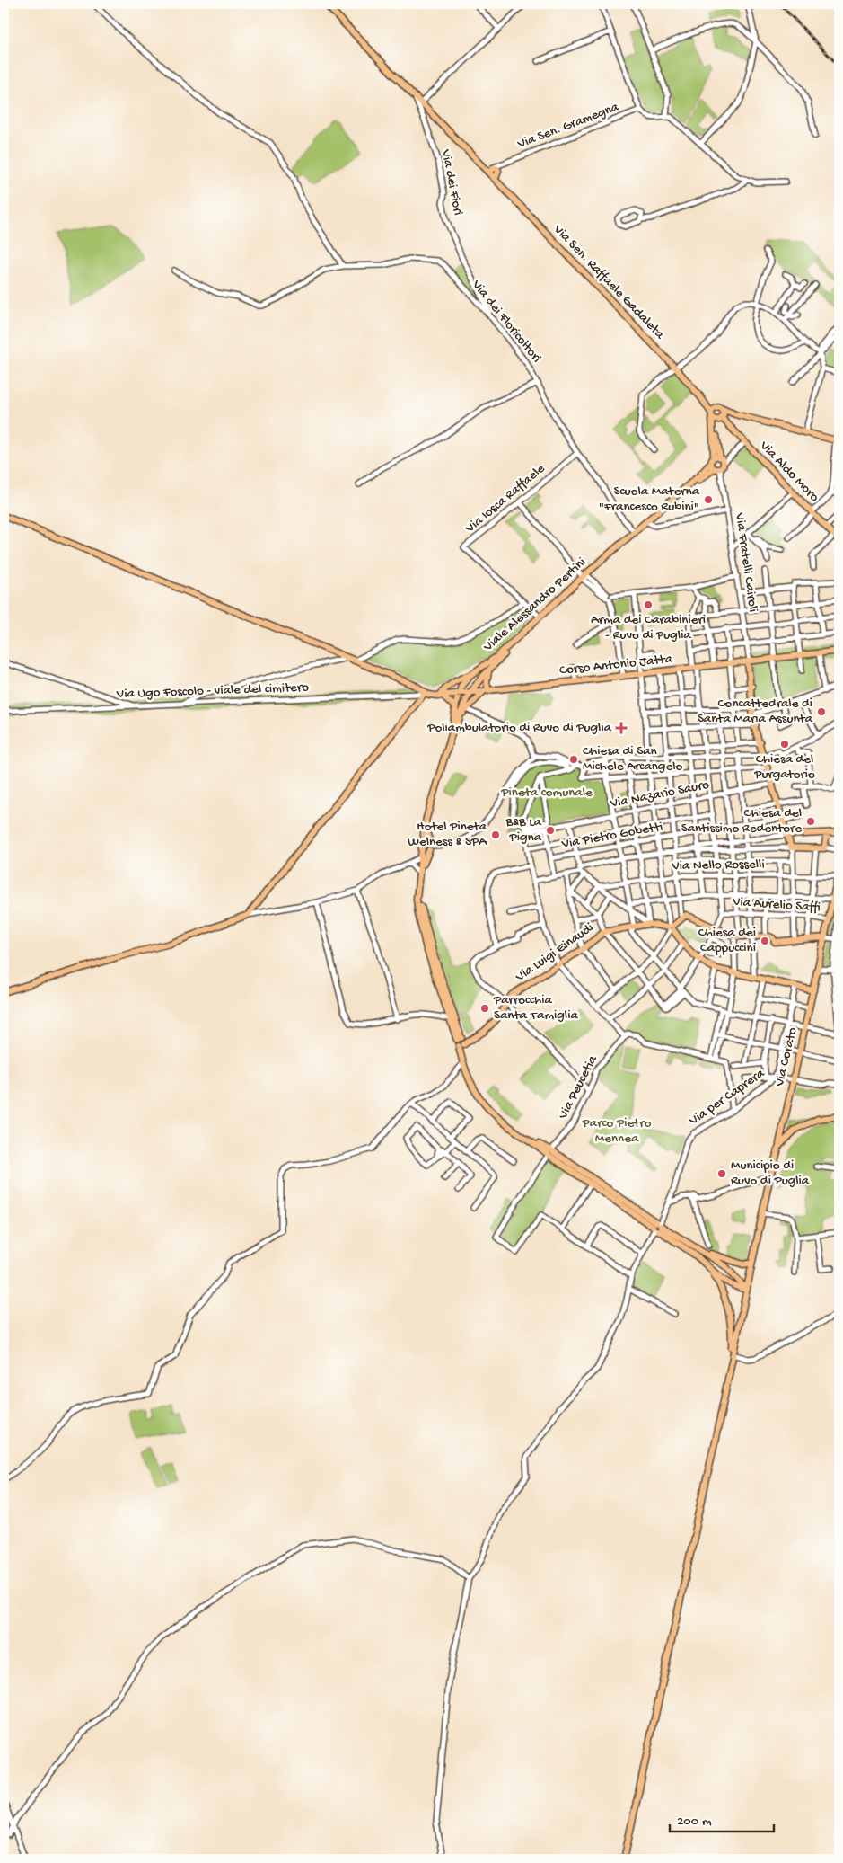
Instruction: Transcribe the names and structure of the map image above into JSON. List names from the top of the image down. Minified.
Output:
{"streets":{"main road":["Via Sen. Raffaele Gadaleta","Via Aldo Moro","Viale Alessandro Pertini","Corso Antonio Jatta","Via Luigi Einaudi","Via Corato"],"street":["Via Sen. Gramegna","Via dei Fiori","Via dei Floricoltori","Via Iosca Raffaele","Via Fratelli Cairoli","Via Ugo Foscolo - viale del cimitero","Via Nazario Sauro","Via Pietro Gobetti","Via Nello Rosselli","Via Aurelio Saffi","Via Peucetia","Via per Caprera"]},"crossings":[["Via Sen. Gramegna","Via Sen. Raffaele Gadaleta"],["Via dei Fiori","Via Sen. Raffaele Gadaleta"],["Via dei Fiori","Via dei Floricoltori"],["Via Sen. Raffaele Gadaleta","Via Aldo Moro"],["Via dei Floricoltori","Via Iosca Raffaele"],["Via dei Floricoltori","Viale Alessandro Pertini"],["Via Iosca Raffaele","Viale Alessandro Pertini"],["Via Fratelli Cairoli","Viale Alessandro Pertini"],["Via Fratelli Cairoli","Corso Antonio Jatta"],["Viale Alessandro Pertini","Corso Antonio Jatta"],["Viale Alessandro Pertini","Via Luigi Einaudi"],["Viale Alessandro Pertini","Via Peucetia"],["Via Nello Rosselli","Via Corato"],["Via Aurelio Saffi","Via Corato"],["Via Corato","Via per Caprera"]],"parks":["Pineta comunale","Parco Pietro Mennea"],"places":{"other":["Scuola Materna \"Francesco Rubini\"","Arma dei Carabinieri - Ruvo di Puglia","Concattedrale di Santa Maria Assunta","Chiesa del Purgatorio","Chiesa di San Michele Arcangelo","Chiesa del Santissimo Redentore","B&B La Pigna","Hotel Pineta Welness & SPA","Chiesa dei Cappuccini","Parrocchia Santa Famiglia","Municipio di Ruvo di Puglia"],"health":["Poliambulatorio di Ruvo di Puglia"]},"scale_bar":"200 m"}
